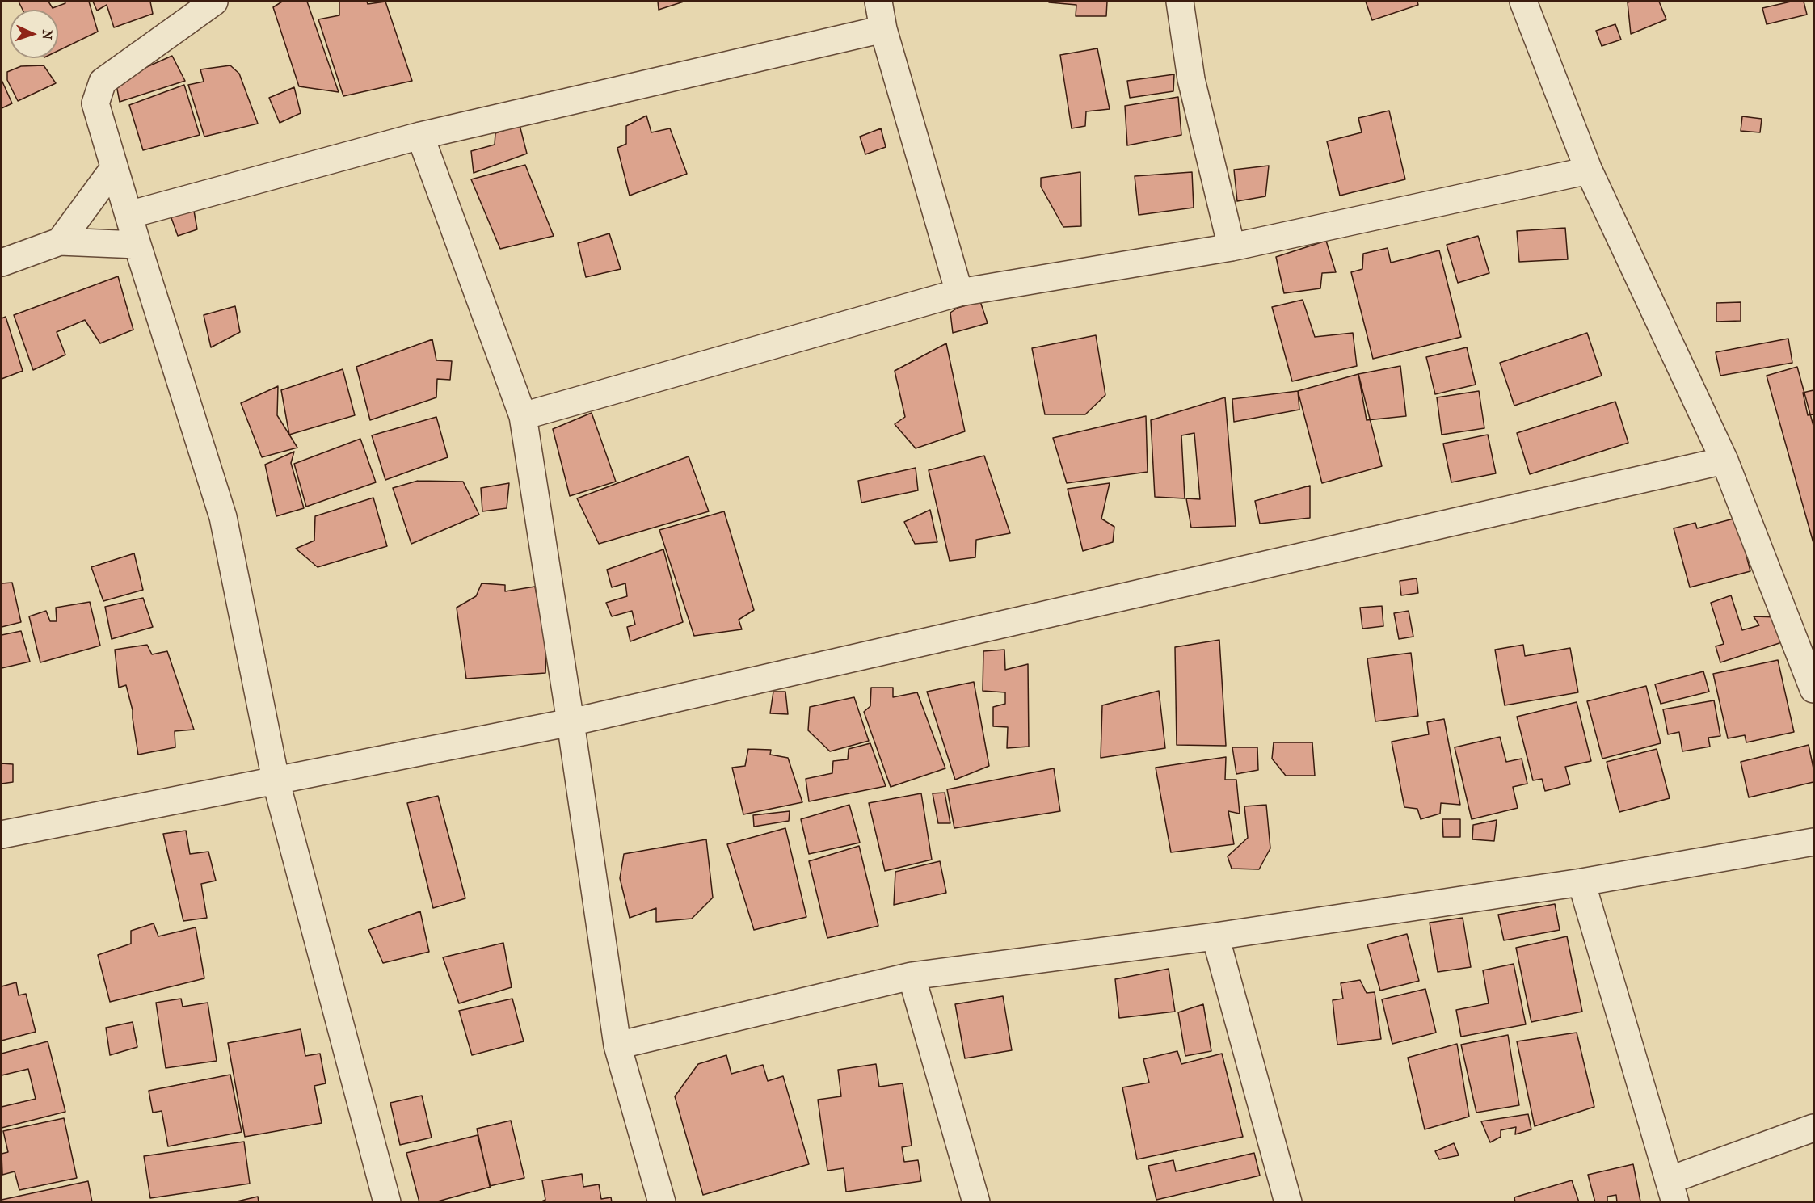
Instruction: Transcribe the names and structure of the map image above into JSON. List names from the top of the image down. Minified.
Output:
{"north":"right"}
